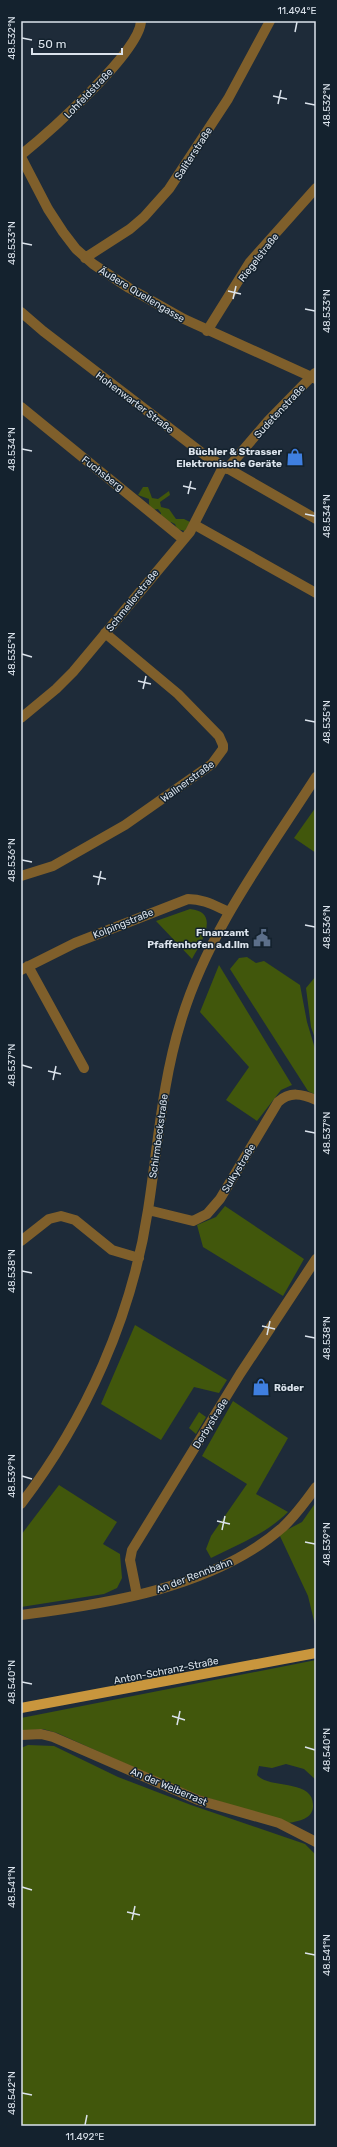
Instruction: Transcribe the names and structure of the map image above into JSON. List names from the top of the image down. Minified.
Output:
{"streets":{"main road":["Anton-Schranz-Straße"],"street":["Lohfeldstraße","Saliterstraße","Riegelstraße","Äußere Quellengasse","Hohenwarter Straße","Sudetenstraße","Fuchsberg","Schmellerstraße","Wallnerstraße","Kolpingstraße","Schirmbeckstraße","Sulkystraße","Derbystraße","An der Rennbahn","An der Weiberrast"]},"crossings":[["Lohfeldstraße","Äußere Quellengasse"],["Saliterstraße","Äußere Quellengasse"],["Riegelstraße","Äußere Quellengasse"],["Äußere Quellengasse","Sudetenstraße"],["Hohenwarter Straße","Sudetenstraße"],["Hohenwarter Straße","Schmellerstraße"],["Sudetenstraße","Schmellerstraße"],["Fuchsberg","Schmellerstraße"],["Schmellerstraße","Wallnerstraße"],["Kolpingstraße","Schirmbeckstraße"],["Schirmbeckstraße","Sulkystraße"],["Derbystraße","An der Rennbahn"]],"places":{"shop":["Büchler & Strasser Elektronische Geräte","Röder"],"public building":["Finanzamt Pfaffenhofen a.d.Ilm"]},"scale_bar":"50 m","coordinates":["11.494°E","48.532°N","48.533°N","48.534°N","48.535°N","48.536°N","48.537°N","48.538°N","48.539°N","48.540°N","48.541°N","48.542°N","11.492°E"]}
